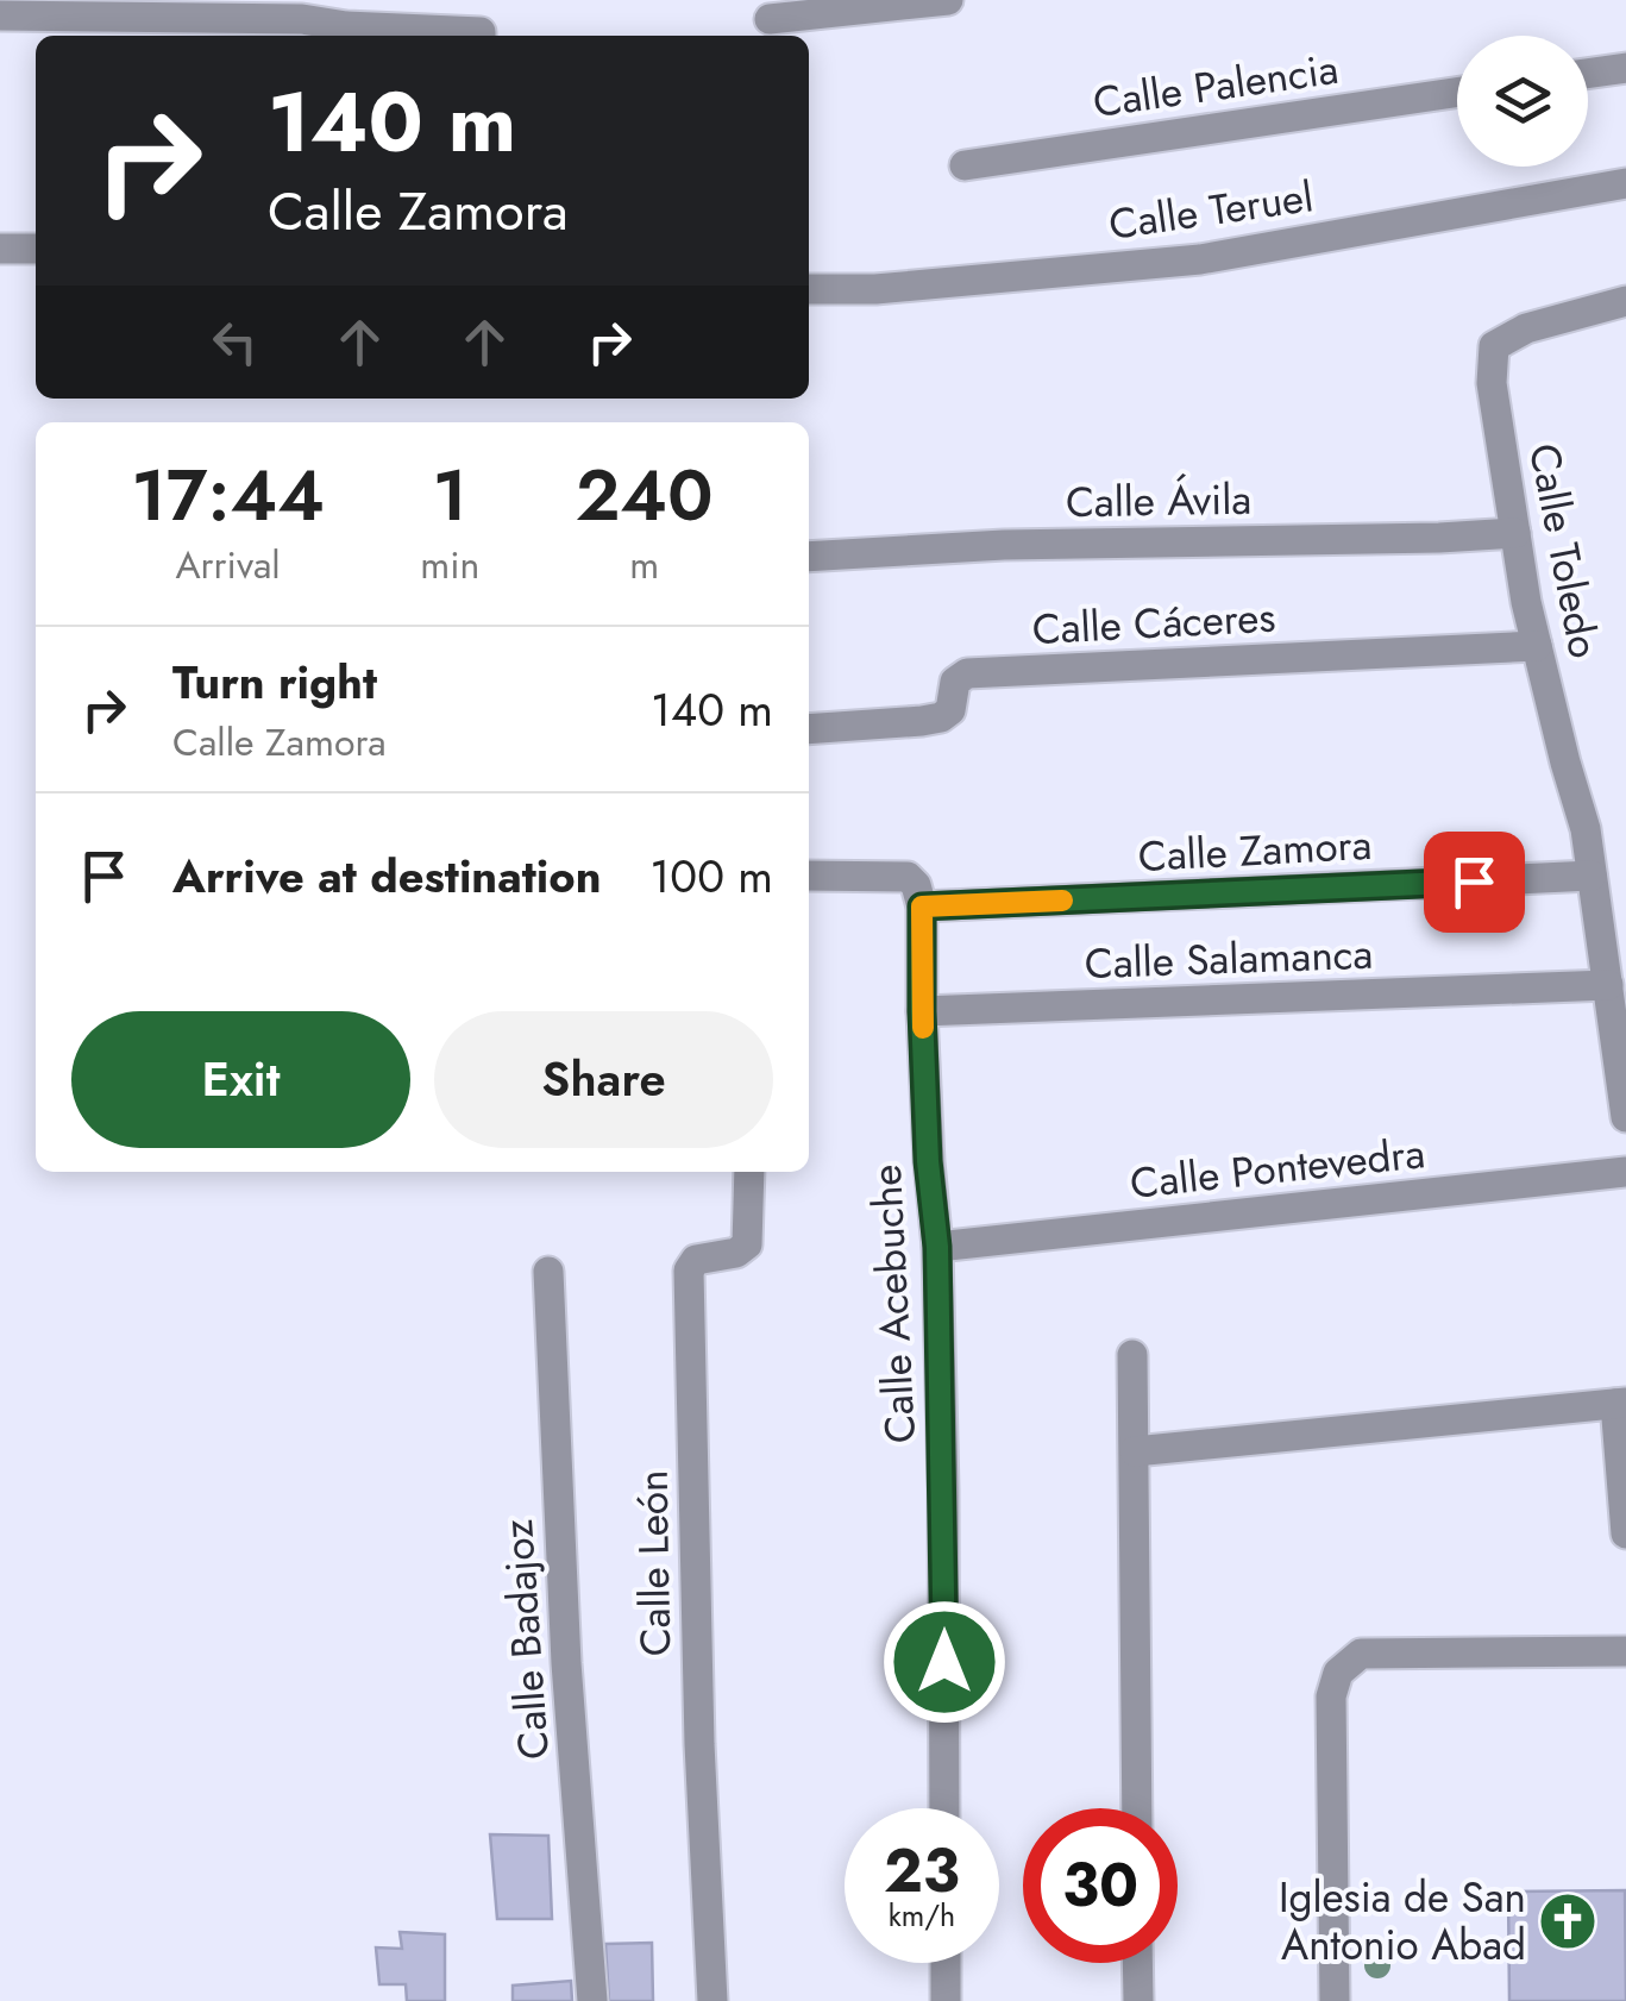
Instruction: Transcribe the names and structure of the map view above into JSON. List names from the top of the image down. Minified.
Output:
{"streets":{"street":["Calle Palencia","Calle Teruel","Calle Ávila","Calle Toledo","Calle Cáceres","Calle Zamora","Calle Salamanca","Calle Pontevedra","Calle Acebuche","Calle León","Calle Badajoz"]},"crossings":[["Calle Ávila","Calle Toledo"],["Calle Toledo","Calle Cáceres"],["Calle Toledo","Calle Zamora"],["Calle Toledo","Calle Salamanca"],["Calle Zamora","Calle Acebuche"],["Calle Salamanca","Calle Acebuche"],["Calle Pontevedra","Calle Acebuche"]],"places":{"church":["Iglesia de San Antonio Abad"]},"page":{"turn":["140 m","Calle Zamora"],"eta":["17:44","Arrival","1","min","240","m"],"list":[{"name":"Turn right","note":"Calle Zamora","value":"140 m"},{"name":"Arrive at destination","value":"100 m"}],"buttons":["Exit","Share"],"speed":"23 km/h","limit":"30"}}
